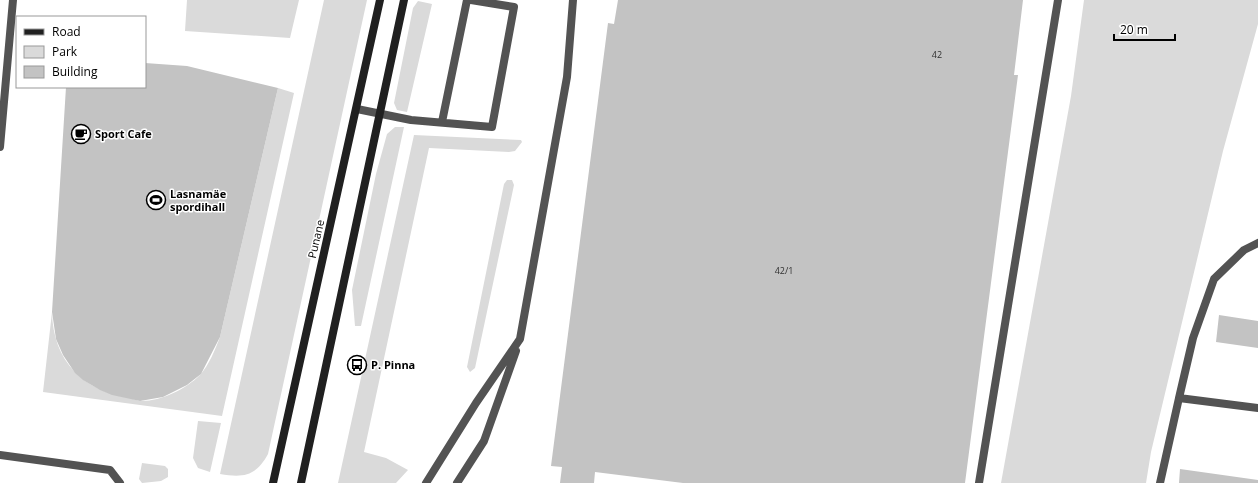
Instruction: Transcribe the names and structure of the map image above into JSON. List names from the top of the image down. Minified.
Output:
{"streets":{"main road":["Punane"]},"places":{"cafe":["Sport Cafe"],"sports":["Lasnamäe spordihall"],"bus stop":["P. Pinna"]},"house_numbers":["42","42/1"],"legend":["Road","Park","Building"],"scale_bar":"20 m"}
